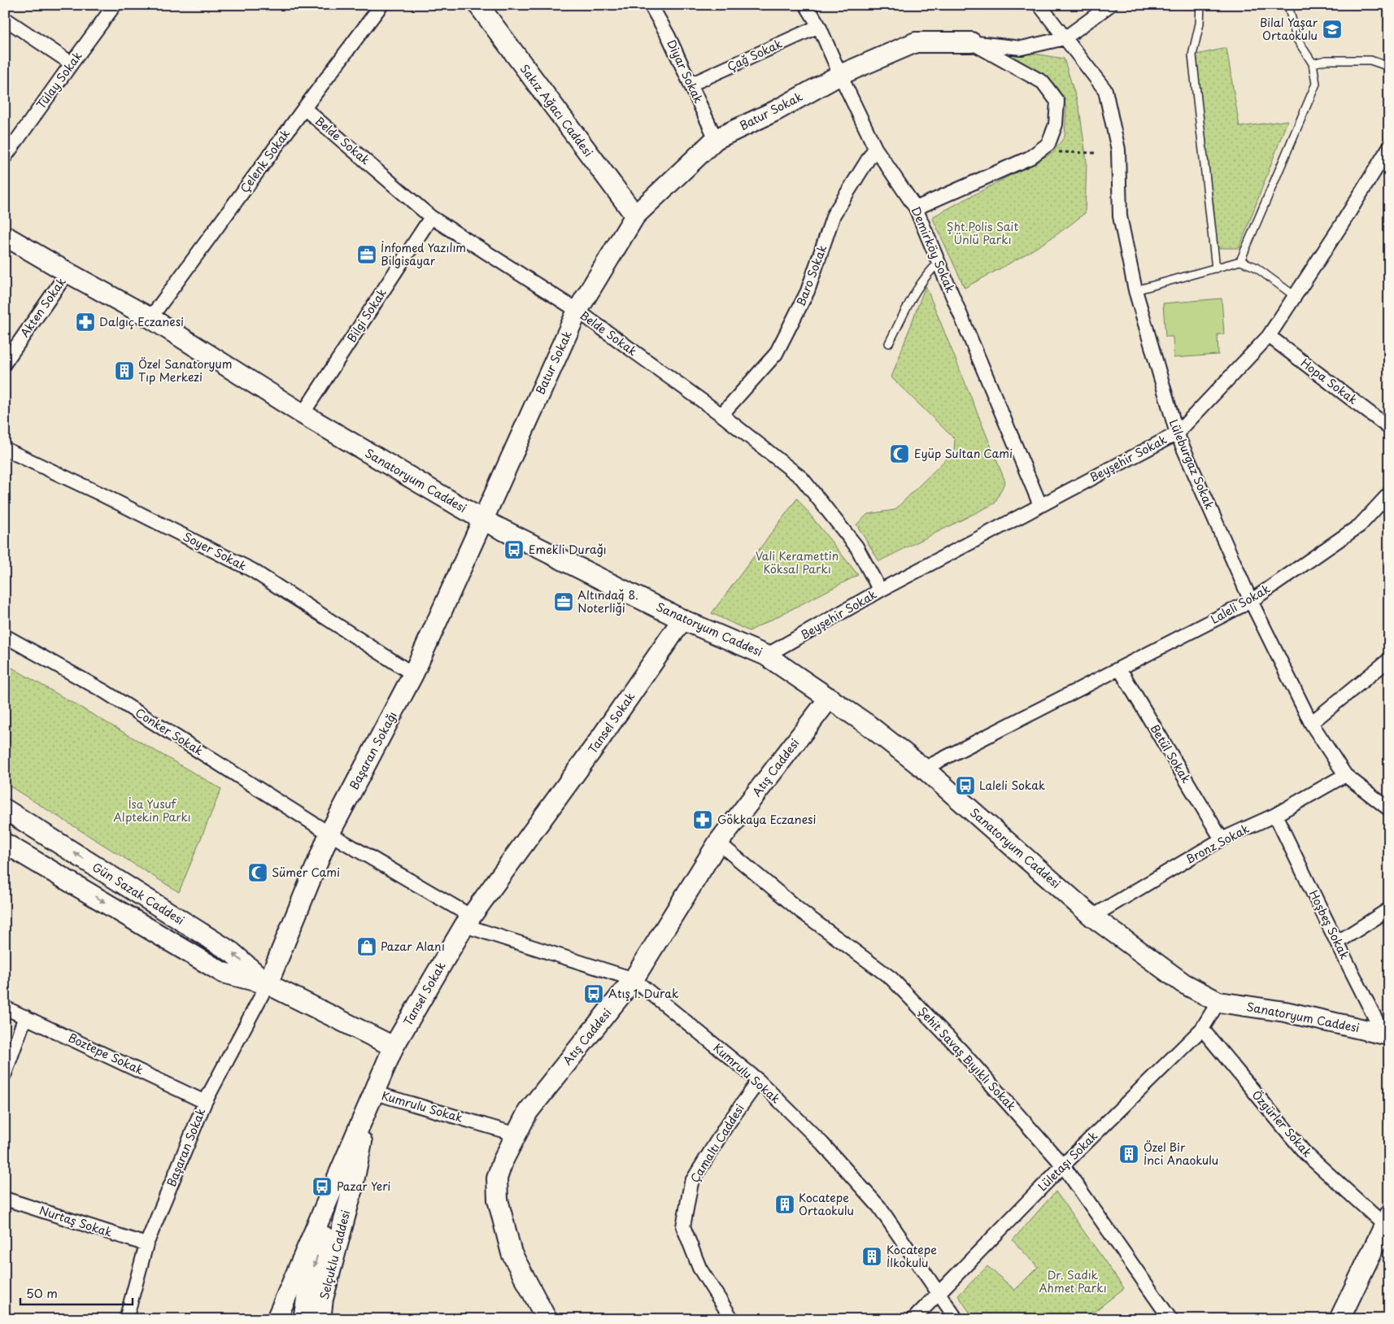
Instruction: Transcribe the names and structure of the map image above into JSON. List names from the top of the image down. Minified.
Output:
{"streets":{"street":["Çağ Sokak","Diyar Sokak","Tülay Sokak","Sakız Ağacı Caddesi","Batur Sokak","Belde Sokak","Çelenk Sokak","Demirköy Sokak","Baro Sokak","Akten Sokak","Bilgi Sokak","Hopa Sokak","Beyşehir Sokak","Lüleburgaz Sokak","Sanatoryum Caddesi","Soyer Sokak","Laleli Sokak","Tansel Sokak","Conker Sokak","Başaran Sokağı","Betül Sokak","Atış Caddesi","Bronz Sokak","Gün Sazak Caddesi","Hoşbeş Sokak","Boztepe Sokak","Şehit Savaş Bıyıklı Sokak","Kumrulu Sokak","Özgürler Sokak","Çamaltı Caddesi","Başaran Sokak","Lületaşı Sokak","Nurtaş Sokak","Selçuklu Caddesi"]},"crossings":[["Çağ Sokak","Diyar Sokak"],["Çağ Sokak","Demirköy Sokak"],["Diyar Sokak","Batur Sokak"],["Sakız Ağacı Caddesi","Batur Sokak"],["Batur Sokak","Belde Sokak"],["Batur Sokak","Demirköy Sokak"],["Batur Sokak","Sanatoryum Caddesi"],["Batur Sokak","Başaran Sokağı"],["Belde Sokak","Çelenk Sokak"],["Belde Sokak","Baro Sokak"],["Belde Sokak","Bilgi Sokak"],["Belde Sokak","Beyşehir Sokak"],["Çelenk Sokak","Sanatoryum Caddesi"],["Demirköy Sokak","Baro Sokak"],["Demirköy Sokak","Beyşehir Sokak"],["Akten Sokak","Sanatoryum Caddesi"],["Bilgi Sokak","Sanatoryum Caddesi"],["Hopa Sokak","Beyşehir Sokak"],["Beyşehir Sokak","Lüleburgaz Sokak"],["Beyşehir Sokak","Sanatoryum Caddesi"],["Lüleburgaz Sokak","Laleli Sokak"],["Lüleburgaz Sokak","Bronz Sokak"],["Sanatoryum Caddesi","Laleli Sokak"],["Sanatoryum Caddesi","Tansel Sokak"],["Sanatoryum Caddesi","Başaran Sokağı"],["Sanatoryum Caddesi","Atış Caddesi"],["Sanatoryum Caddesi","Bronz Sokak"],["Sanatoryum Caddesi","Hoşbeş Sokak"],["Sanatoryum Caddesi","Lületaşı Sokak"],["Soyer Sokak","Başaran Sokağı"],["Laleli Sokak","Betül Sokak"],["Tansel Sokak","Conker Sokak"],["Tansel Sokak","Gün Sazak Caddesi"],["Tansel Sokak","Kumrulu Sokak"],["Tansel Sokak","Selçuklu Caddesi"],["Conker Sokak","Başaran Sokağı"],["Conker Sokak","Kumrulu Sokak"],["Başaran Sokağı","Gün Sazak Caddesi"],["Başaran Sokağı","Başaran Sokak"],["Betül Sokak","Bronz Sokak"],["Atış Caddesi","Şehit Savaş Bıyıklı Sokak"],["Atış Caddesi","Kumrulu Sokak"],["Bronz Sokak","Hoşbeş Sokak"],["Gün Sazak Caddesi","Başaran Sokak"],["Boztepe Sokak","Başaran Sokak"],["Şehit Savaş Bıyıklı Sokak","Lületaşı Sokak"],["Kumrulu Sokak","Çamaltı Caddesi"],["Kumrulu Sokak","Lületaşı Sokak"],["Kumrulu Sokak","Selçuklu Caddesi"],["Özgürler Sokak","Lületaşı Sokak"],["Başaran Sokak","Nurtaş Sokak"]],"parks":["Şht.Polis Sait Ünlü Parkı","Vali Keramettin Köksal Parkı","İsa Yusuf Alptekin Parkı","Dr. Sadık Ahmet Parkı"],"places":{"school or university":["Bilal Yaşar Ortaokulu"],"office":["İnfomed Yazılım Bilgisayar","Altındağ 8. Noterliği"],"pharmacy":["Dalgıç Eczanesi","Gökkaya Eczanesi"],"building":["Özel Sanatoryum Tıp Merkezi","Özel Bir İnci Anaokulu","Kocatepe Ortaokulu","Kocatepe İlkokulu"],"mosque":["Eyüp Sultan Cami","Sümer Cami"],"bus stop":["Emekli Durağı","Laleli Sokak","Atış 1. Durak","Pazar Yeri"],"shop":["Pazar Alanı"]},"scale_bar":"50 m"}
